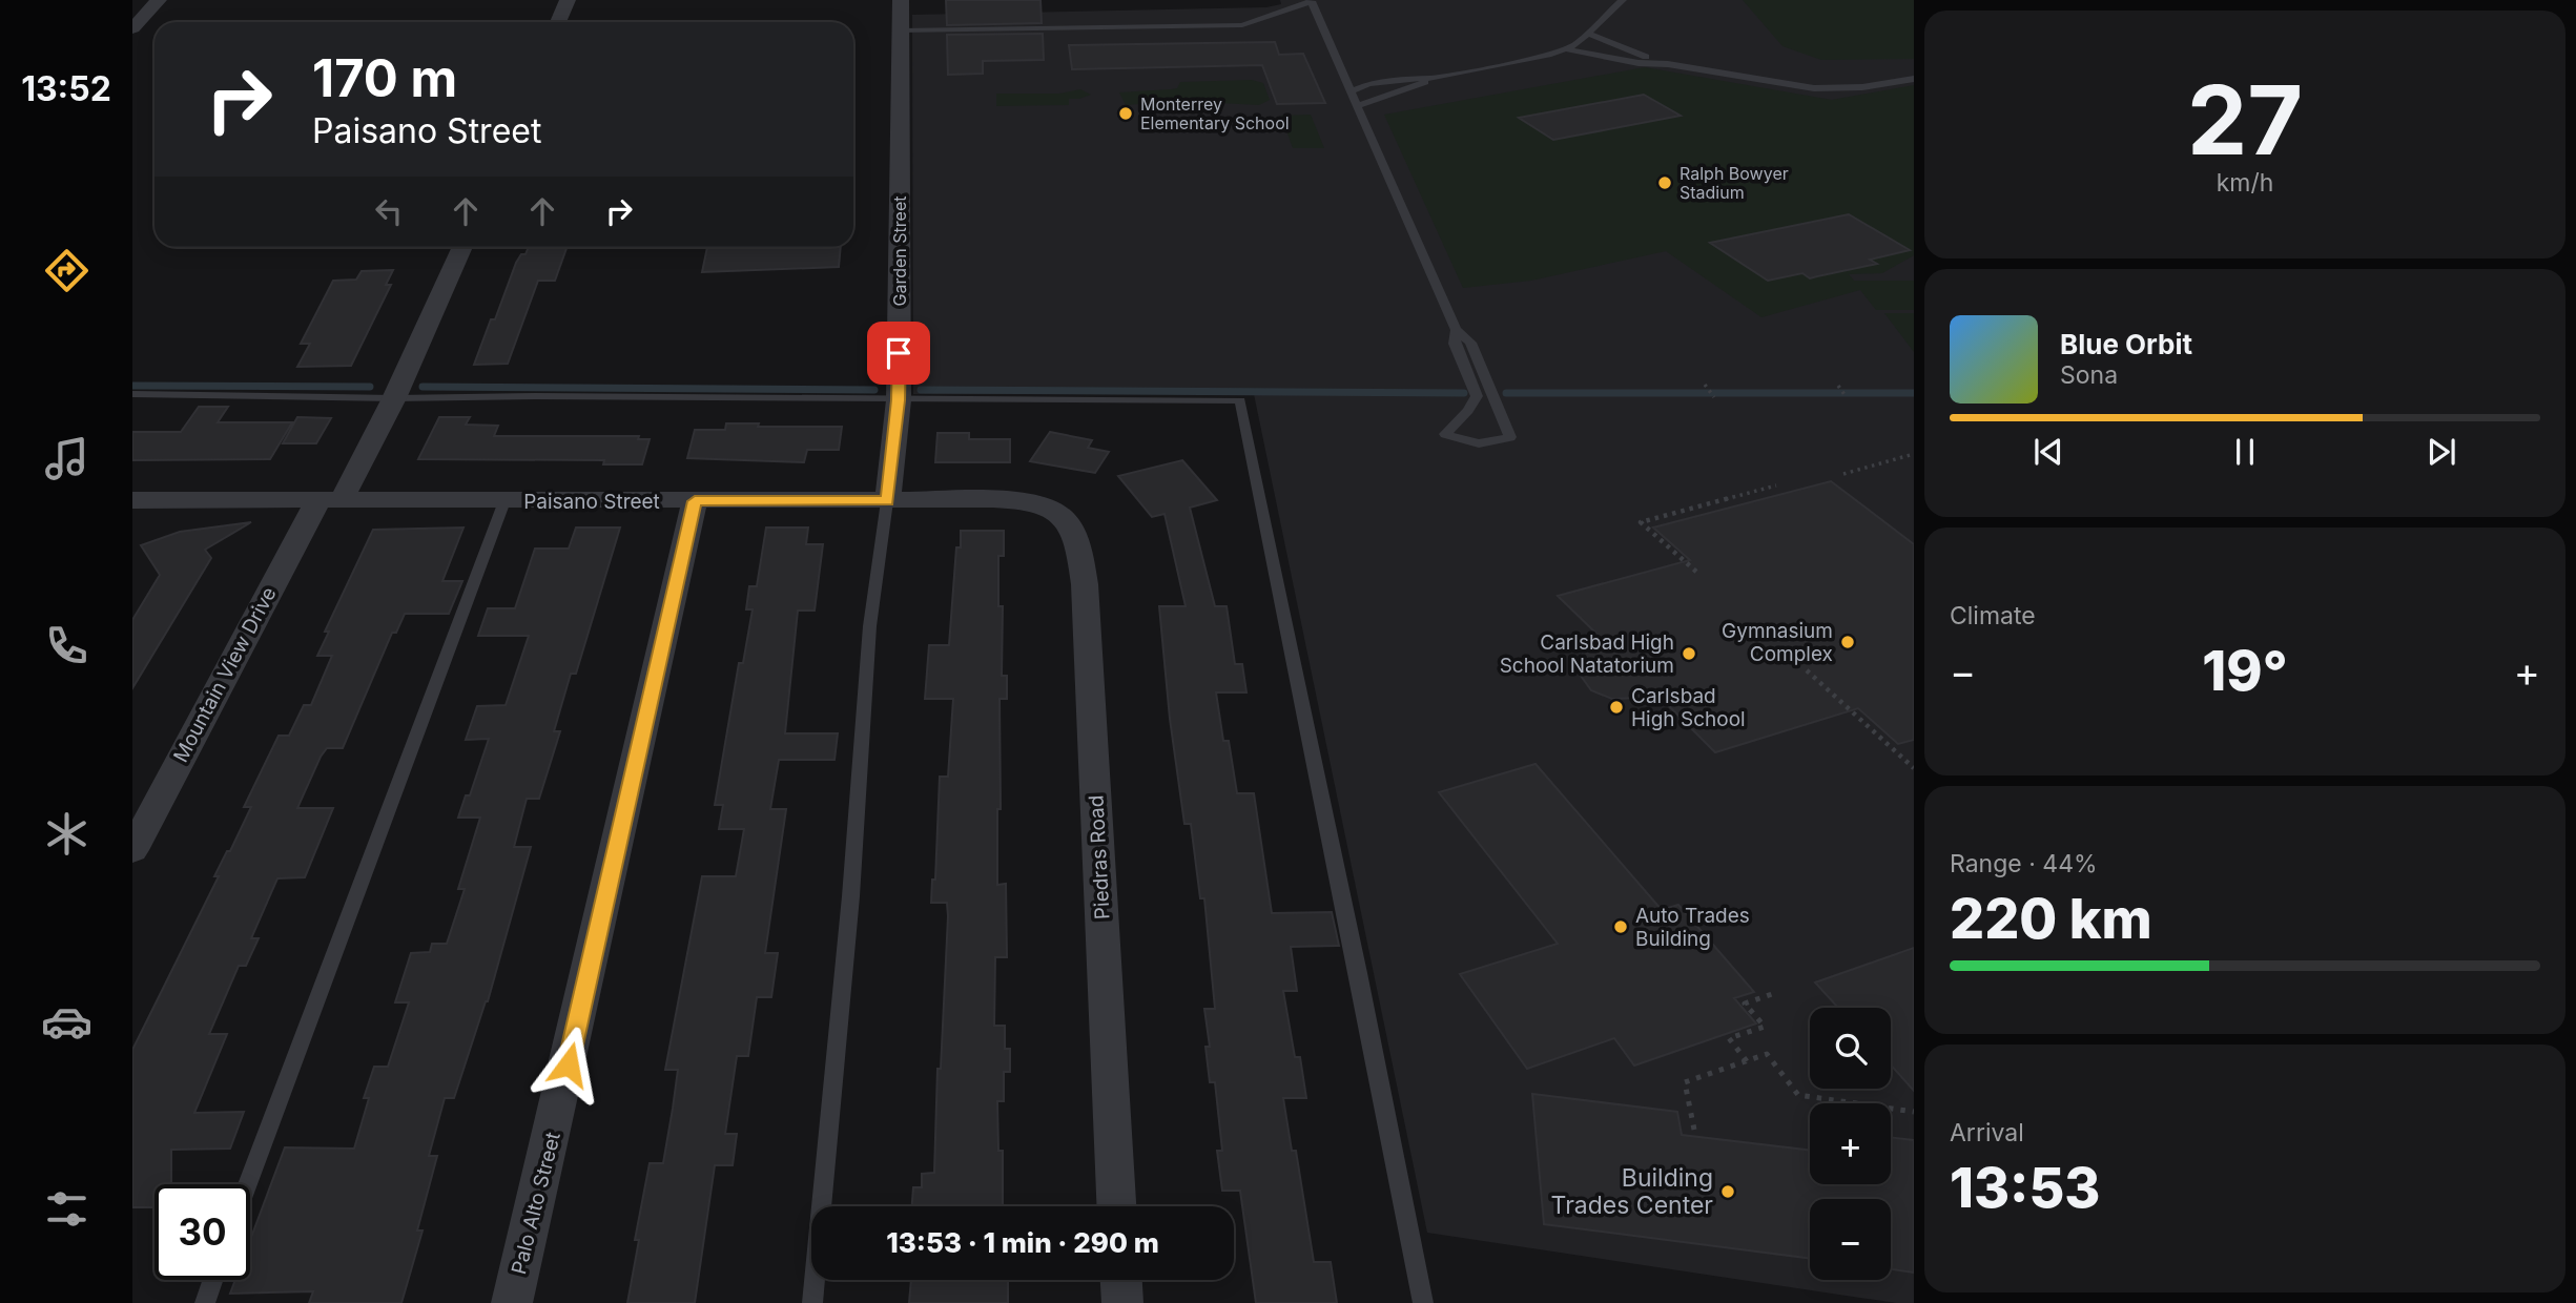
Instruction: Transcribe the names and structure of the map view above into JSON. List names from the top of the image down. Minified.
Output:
{"streets":{"street":["Garden Street","Paisano Street","Mountain View Drive","Piedras Road","Palo Alto Street"]},"crossings":[["Garden Street","Paisano Street"],["Paisano Street","Mountain View Drive"],["Paisano Street","Piedras Road"],["Paisano Street","Palo Alto Street"]],"places":["Monterrey Elementary School","Ralph Bowyer Stadium","Gymnasium Complex","Carlsbad High School Natatorium","Carlsbad High School","Auto Trades Building","Building Trades Center"],"page":{"tabs":"13:52","tile":[["27","km/h"],"Climate",["Range · 44%","220 km"],["Arrival","13:53"]],"turn":["170 m","Paisano Street"],"song":["Blue Orbit","Sona"],"heat":["−","19°","+"],"map_buttons":["+","−"],"limit":"30","trip":"13:53 · 1 min · 290 m"}}
